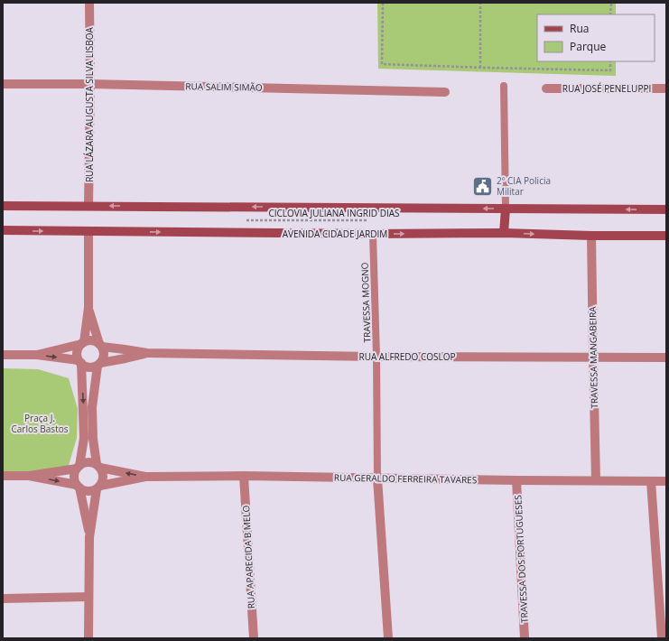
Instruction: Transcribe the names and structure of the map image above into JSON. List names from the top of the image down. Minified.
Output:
{"streets":{"main road":["AVENIDA CIDADE JARDIM"],"street":["RUA SALIM SIMÃO","RUA JOSÉ PENELUPPI","RUA LÁZARA AUGUSTA SILVA LISBOA","RUA ALFREDO COSLOP","TRAVESSA MANGABEIRA","RUA GERALDO FERREIRA TAVARES","RUA APARECIDA B MELO","TRAVESSA DOS PORTUGUESES"],"lane":["TRAVESSA MOGNO"],"path":["CICLOVIA JULIANA INGRID DIAS"]},"crossings":[["RUA SALIM SIMÃO","RUA LÁZARA AUGUSTA SILVA LISBOA"],["AVENIDA CIDADE JARDIM","TRAVESSA MOGNO"],["AVENIDA CIDADE JARDIM","TRAVESSA MANGABEIRA"],["TRAVESSA MOGNO","RUA ALFREDO COSLOP"],["TRAVESSA MOGNO","RUA GERALDO FERREIRA TAVARES"],["RUA ALFREDO COSLOP","TRAVESSA MANGABEIRA"],["TRAVESSA MANGABEIRA","RUA GERALDO FERREIRA TAVARES"],["RUA GERALDO FERREIRA TAVARES","RUA APARECIDA B MELO"],["RUA GERALDO FERREIRA TAVARES","TRAVESSA DOS PORTUGUESES"]],"parks":["Praça J. Carlos Bastos"],"places":{"public building":["2º CIA Policia Militar"]},"legend":["Rua","Parque"]}
